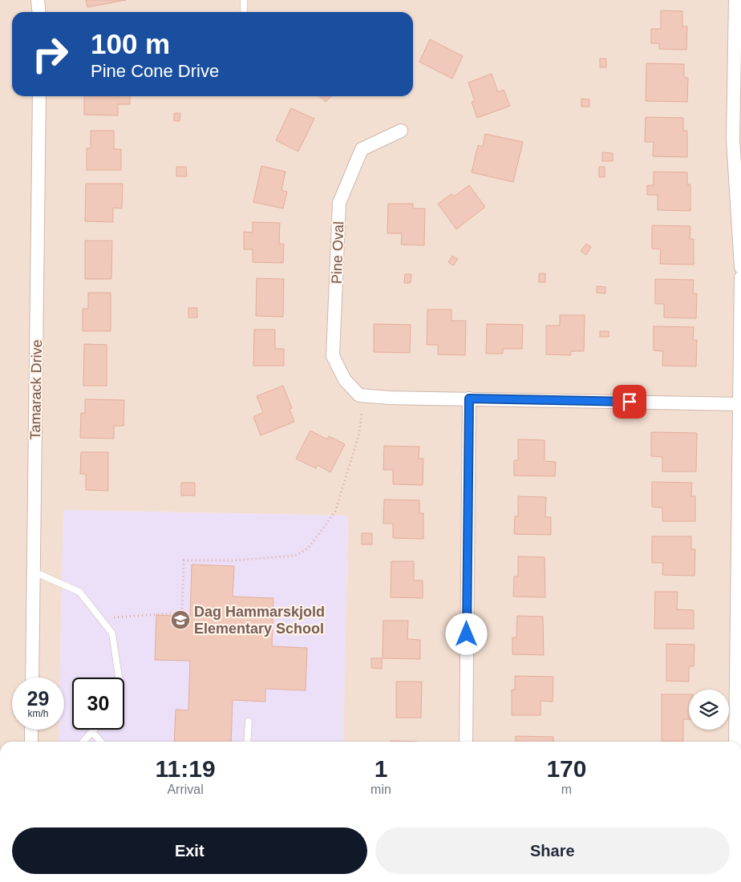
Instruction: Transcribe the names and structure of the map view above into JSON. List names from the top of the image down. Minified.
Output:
{"streets":{"street":["Pine Oval","Tamarack Drive"]},"places":{"school or university":["Dag Hammarskjold Elementary School"]},"page":{"turn":["100 m","Pine Cone Drive"],"speed":"29 km/h","limit":"30","eta":["11:19","Arrival","1","min","170","m"],"buttons":["Exit","Share"]}}
